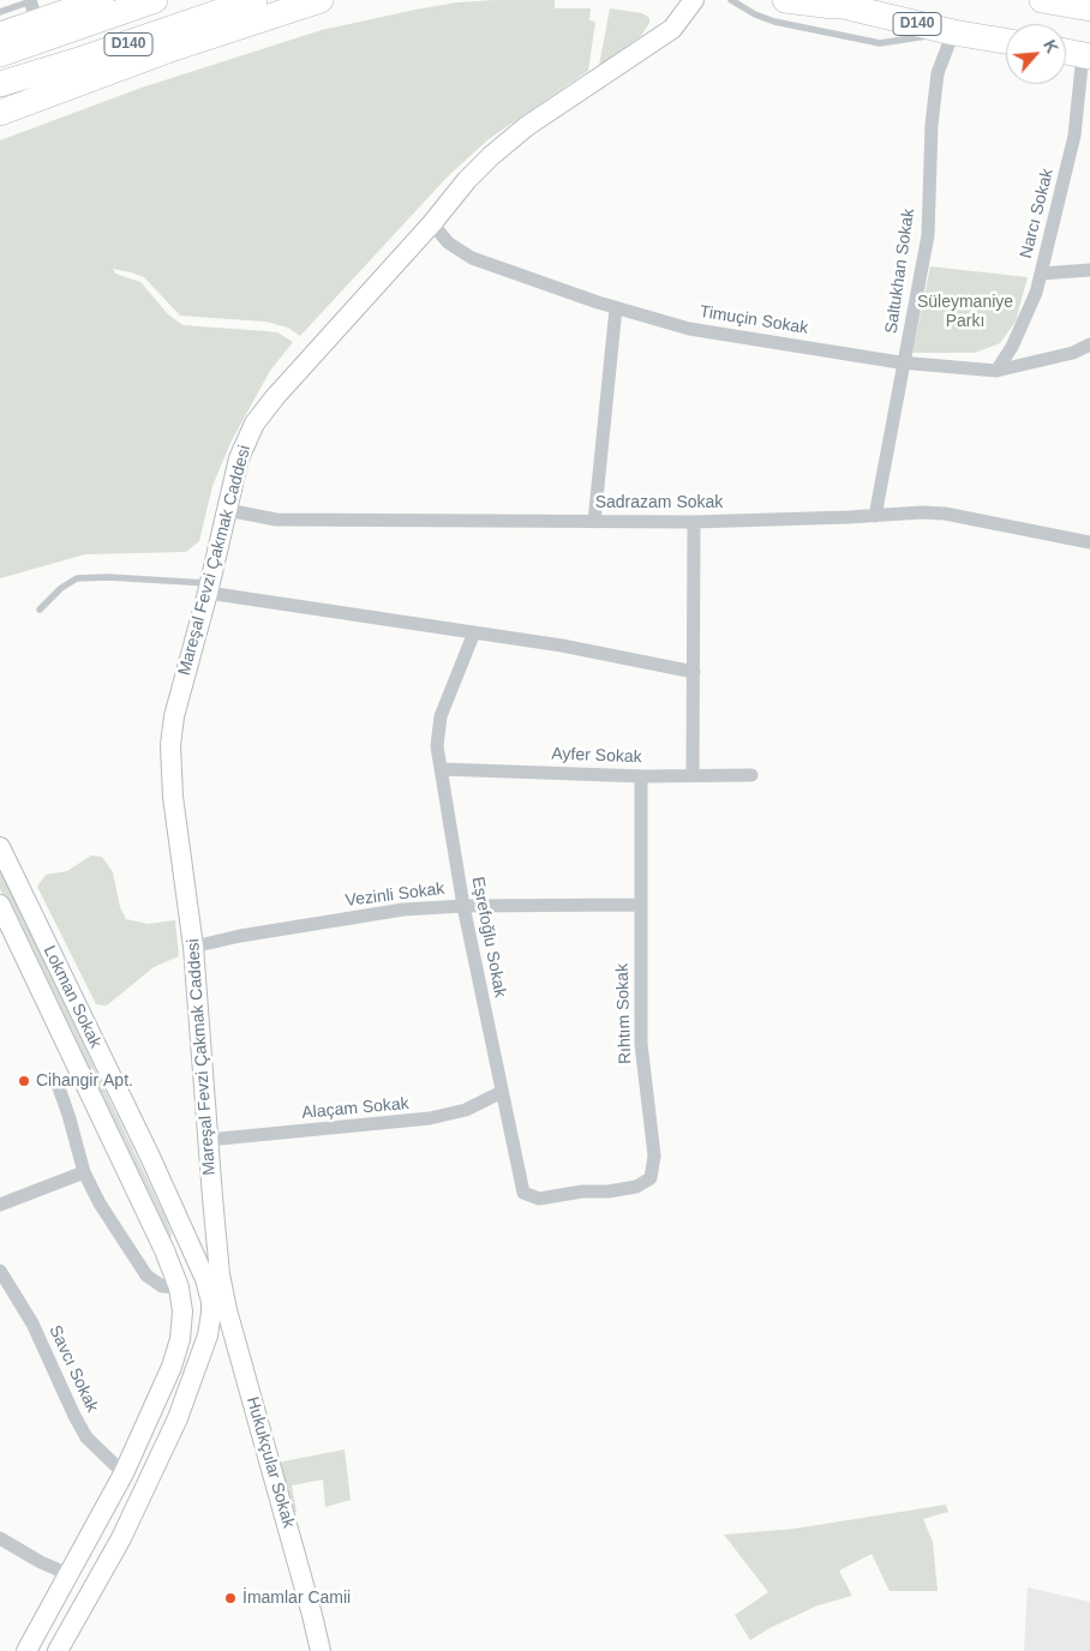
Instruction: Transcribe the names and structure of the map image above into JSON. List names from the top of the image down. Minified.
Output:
{"streets":{"highway":["D140"],"street":["Narcı Sokak","Saltukhan Sokak","Timuçin Sokak","Sadrazam Sokak","Mareşal Fevzi Çakmak Caddesi","Ayfer Sokak","Vezinli Sokak","Eşrefoğlu Sokak","Lokman Sokak","Rıhtım Sokak","Alaçam Sokak","Savcı Sokak","Hukukçular Sokak"]},"crossings":[["D140","Saltukhan Sokak"],["Narcı Sokak","Timuçin Sokak"],["Saltukhan Sokak","Timuçin Sokak"],["Saltukhan Sokak","Sadrazam Sokak"],["Timuçin Sokak","Mareşal Fevzi Çakmak Caddesi"],["Sadrazam Sokak","Mareşal Fevzi Çakmak Caddesi"],["Mareşal Fevzi Çakmak Caddesi","Vezinli Sokak"],["Mareşal Fevzi Çakmak Caddesi","Lokman Sokak"],["Mareşal Fevzi Çakmak Caddesi","Alaçam Sokak"],["Mareşal Fevzi Çakmak Caddesi","Hukukçular Sokak"],["Ayfer Sokak","Eşrefoğlu Sokak"],["Ayfer Sokak","Rıhtım Sokak"],["Vezinli Sokak","Eşrefoğlu Sokak"],["Vezinli Sokak","Rıhtım Sokak"],["Eşrefoğlu Sokak","Rıhtım Sokak"],["Eşrefoğlu Sokak","Alaçam Sokak"],["Lokman Sokak","Hukukçular Sokak"]],"parks":["Süleymaniye Parkı"],"places":["Cihangir Apt.","İmamlar Camii"],"north":"top right"}
